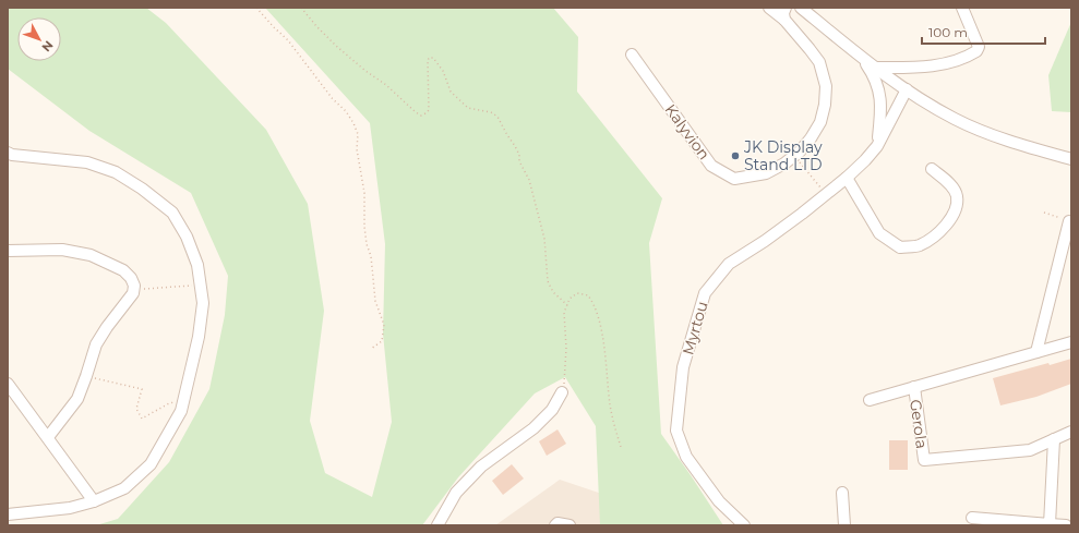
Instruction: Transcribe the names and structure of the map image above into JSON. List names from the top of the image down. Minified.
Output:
{"streets":{"street":["Kalyvion","Myrtou","Gerola"]},"places":["JK Display Stand LTD"],"scale_bar":"100 m","north":"bottom right"}
